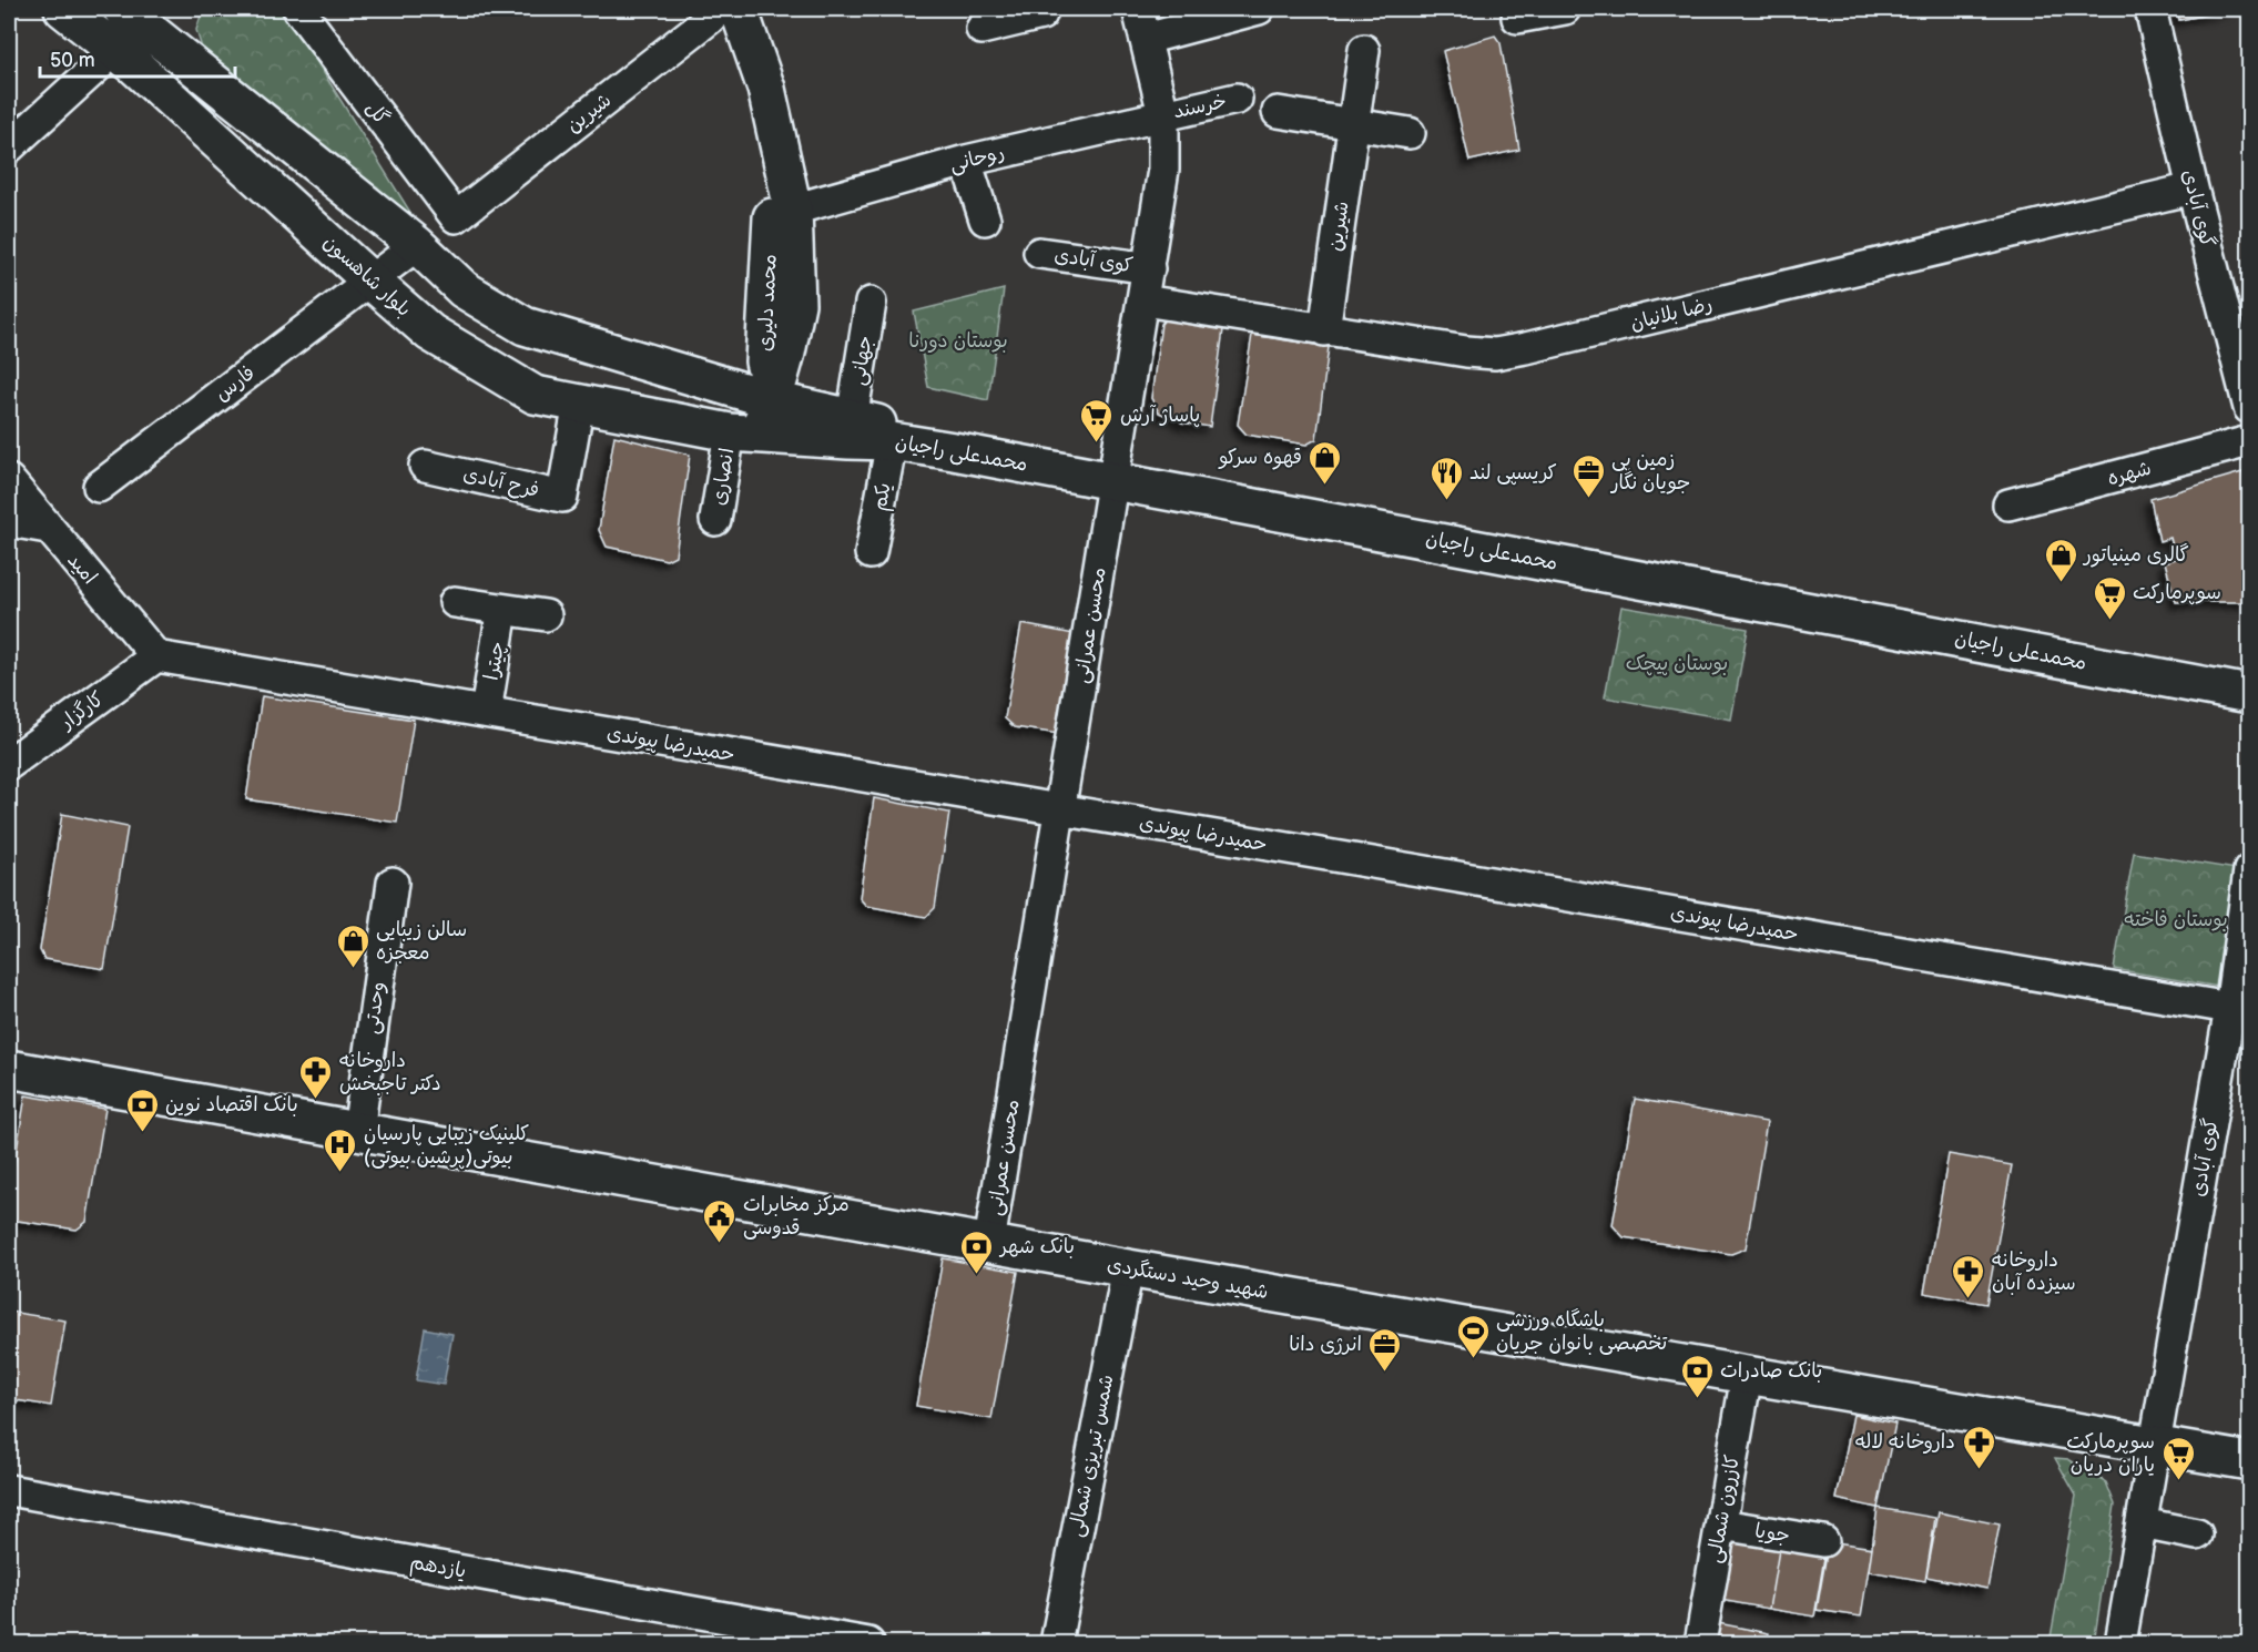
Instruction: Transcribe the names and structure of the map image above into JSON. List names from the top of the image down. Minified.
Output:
{"streets":{"main road":["بلوار شاهسون","محمد دلیری","محمدعلی راجیان","شهید وحید دستگردی"],"street":["خرسند","گل","شیرین","روحانی","گوی آبادی","کوی آبادی","رضا بلانیان","جهانی","فارس","شهره","انصاری","فرح آبادی","یکم","امید","محسن عمرانی","چیترا","کارگزار","حمیدرضا پیوندی","وحدتی","شمس تبریزی شمالی","کازرون شمالی","جویا","یازدهم"]},"crossings":[["خرسند","روحانی"],["خرسند","محسن عمرانی"],["گل","شیرین"],["شیرین","محمد دلیری"],["شیرین","رضا بلانیان"],["روحانی","محمد دلیری"],["روحانی","محسن عمرانی"],["گوی آبادی","رضا بلانیان"],["گوی آبادی","حمیدرضا پیوندی"],["گوی آبادی","شهید وحید دستگردی"],["کوی آبادی","محسن عمرانی"],["بلوار شاهسون","محمد دلیری"],["بلوار شاهسون","فارس"],["بلوار شاهسون","محمدعلی راجیان"],["بلوار شاهسون","انصاری"],["بلوار شاهسون","فرح آبادی"],["محمد دلیری","محمدعلی راجیان"],["رضا بلانیان","محسن عمرانی"],["جهانی","محمدعلی راجیان"],["محمدعلی راجیان","انصاری"],["محمدعلی راجیان","یکم"],["محمدعلی راجیان","محسن عمرانی"],["امید","کارگزار"],["امید","حمیدرضا پیوندی"],["محسن عمرانی","حمیدرضا پیوندی"],["محسن عمرانی","شهید وحید دستگردی"],["چیترا","حمیدرضا پیوندی"],["کارگزار","حمیدرضا پیوندی"],["وحدتی","شهید وحید دستگردی"],["شهید وحید دستگردی","شمس تبریزی شمالی"],["شهید وحید دستگردی","کازرون شمالی"],["کازرون شمالی","جویا"]],"parks":["بوستان دورنا","بوستان پیچک","بوستان فاخته"],"places":{"supermarket":["پاساژ آرش","سوپرمارکت","سوپرمارکت یاران دریان"],"shop":["قهوه سرکو","گالری مینیاتور","سالن زیبایی معجزه"],"office":["زمین پی جویان نگار","انرژی دانا"],"restaurant":["کریسپی لند"],"pharmacy":["داروخانه دکتر تاجبخش","داروخانه سیزده آبان","داروخانه لاله"],"bank":["بانک اقتصاد نوین","بانک شهر","بانک صادرات"],"hospital":["کلینیک زیبایی پارسیان بیوتی(پرشین بیوتی)"],"public building":["مرکز مخابرات قدوسی"],"sports":["باشگاه ورزشی تخصصی بانوان جریان"]},"scale_bar":"50 m"}
